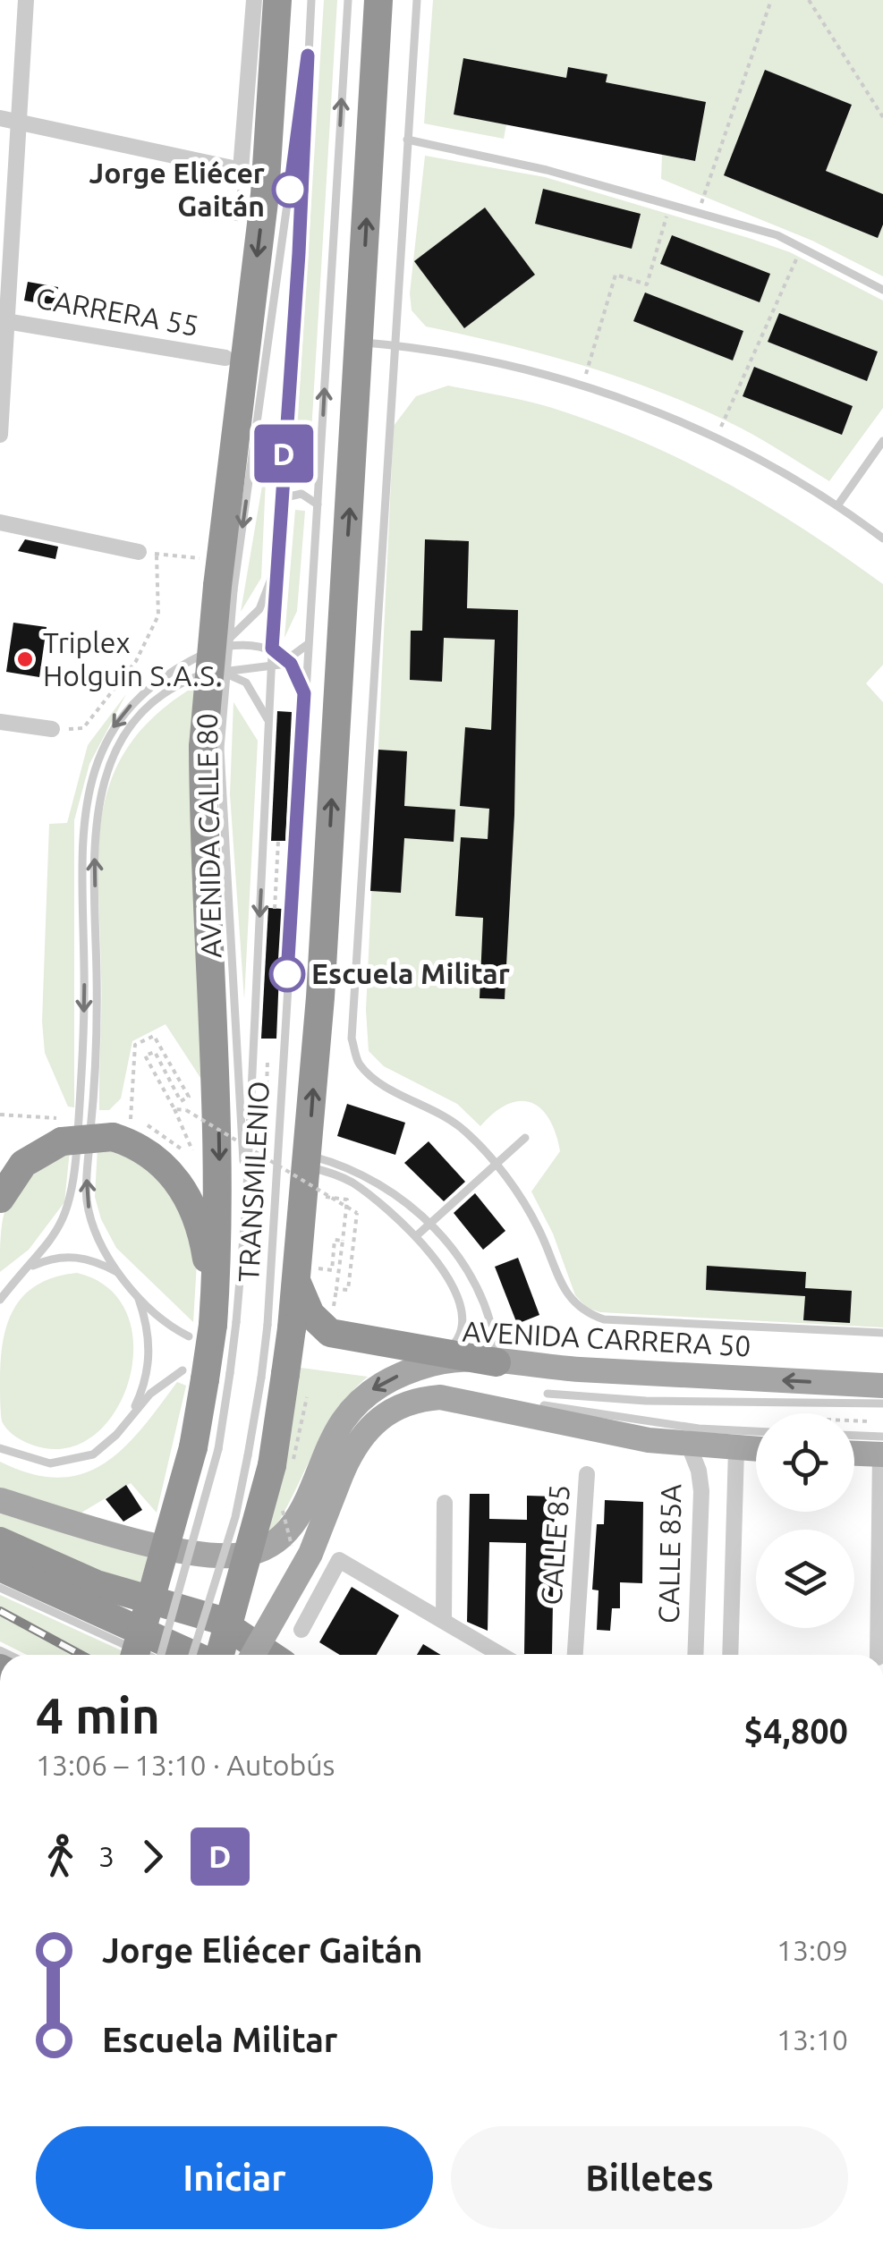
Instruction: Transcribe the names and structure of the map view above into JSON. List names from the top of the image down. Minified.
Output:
{"streets":{"highway":["AVENIDA CALLE 80"],"main road":["AVENIDA CARRERA 50"],"street":["CARRERA 55","CALLE 85","CALLE 85A"],"lane":["TRANSMILENIO"]},"crossings":[["AVENIDA CALLE 80","TRANSMILENIO"]],"one_way":["AVENIDA CARRERA 50"],"places":["Jorge Eliécer Gaitán","Triplex Holguin S.A.S.","Escuela Militar"],"lines":["bus line D"],"page":{"on_map":"D","heading":["4 min","13:06 – 13:10 · Autobús","$4,800"],"legs":["3","D"],"list":[{"name":"Jorge Eliécer Gaitán","value":"13:09"},{"name":"Escuela Militar","value":"13:10"}],"buttons":["Iniciar","Billetes"]}}
